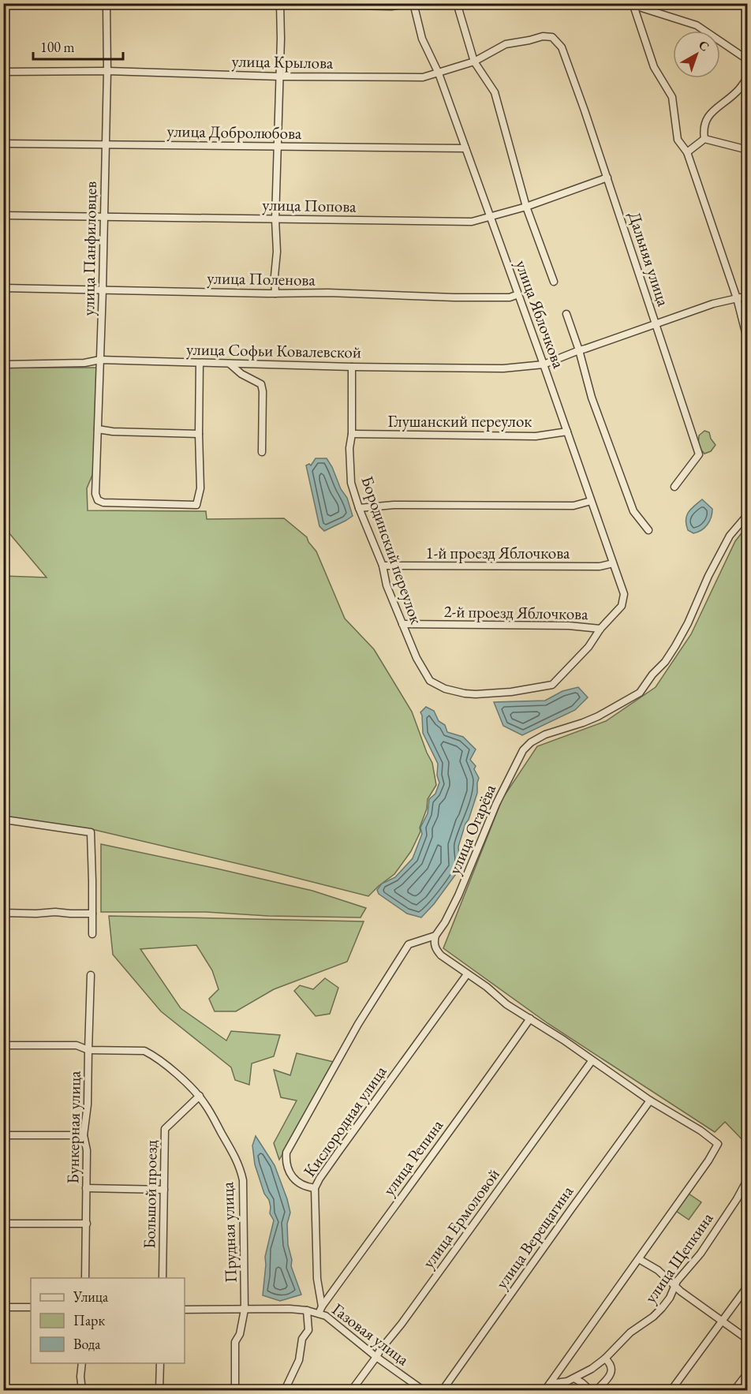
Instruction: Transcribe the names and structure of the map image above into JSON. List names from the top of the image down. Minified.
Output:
{"streets":{"street":["улица Крылова","улица Добролюбова","улица Попова","улица Панфиловцев","Дальняя улица","улица Поленова","улица Яблочкова","улица Софьи Ковалевской","Глушанский переулок","Бородинский переулок","1-й проезд Яблочкова","2-й проезд Яблочкова","улица Огарёва","Кислородная улица","Бункерная улица","улица Репина","Большой проезд","улица Ермоловой","Прудная улица","улица Верещагина","улица Щепкина","Газовая улица"]},"crossings":[["улица Крылова","улица Панфиловцев"],["улица Крылова","Дальняя улица"],["улица Крылова","улица Яблочкова"],["улица Добролюбова","улица Панфиловцев"],["улица Добролюбова","улица Яблочкова"],["улица Попова","улица Панфиловцев"],["улица Попова","Дальняя улица"],["улица Попова","улица Яблочкова"],["улица Панфиловцев","улица Поленова"],["улица Панфиловцев","улица Софьи Ковалевской"],["Дальняя улица","улица Софьи Ковалевской"],["улица Поленова","улица Яблочкова"],["улица Яблочкова","улица Софьи Ковалевской"],["улица Яблочкова","Глушанский переулок"],["улица Яблочкова","Бородинский переулок"],["улица Яблочкова","1-й проезд Яблочкова"],["улица Яблочкова","2-й проезд Яблочкова"],["улица Софьи Ковалевской","Бородинский переулок"],["Глушанский переулок","Бородинский переулок"],["Бородинский переулок","1-й проезд Яблочкова"],["Бородинский переулок","2-й проезд Яблочкова"],["Кислородная улица","улица Репина"],["Бункерная улица","Прудная улица"],["улица Репина","Газовая улица"],["Большой проезд","Прудная улица"],["улица Ермоловой","Газовая улица"],["Прудная улица","Газовая улица"],["улица Верещагина","улица Щепкина"]],"legend":["Улица","Парк","Вода"],"scale_bar":"100 m","north":"top right"}
